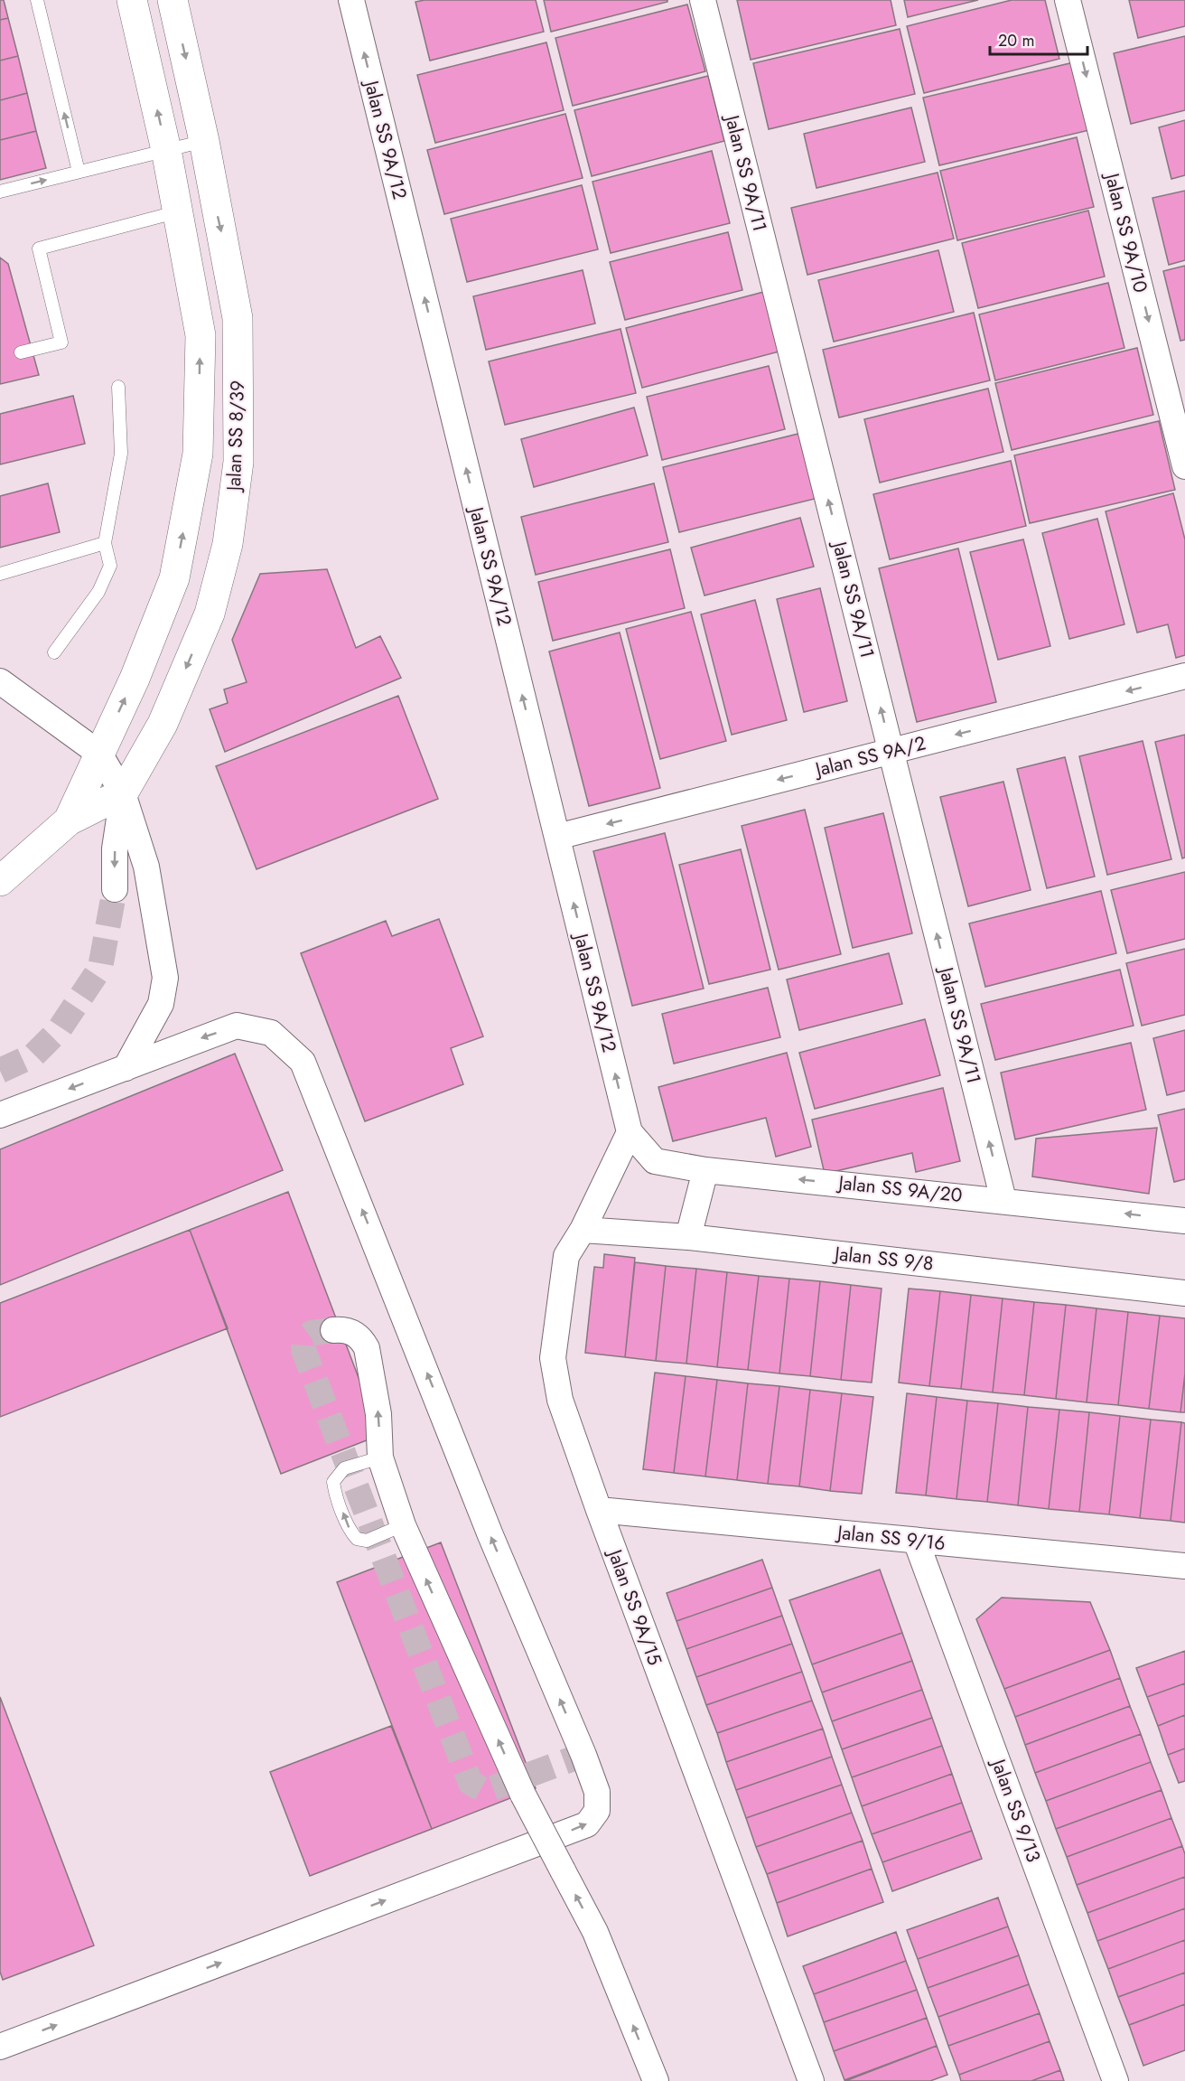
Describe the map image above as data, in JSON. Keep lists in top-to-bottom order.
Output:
{
  "streets": {
    "street": [
      "Jalan SS 9A/12",
      "Jalan SS 9A/11",
      "Jalan SS 9A/10",
      "Jalan SS 8/39",
      "Jalan SS 9A/2",
      "Jalan SS 9A/20",
      "Jalan SS 9/8",
      "Jalan SS 9/16",
      "Jalan SS 9A/15",
      "Jalan SS 9/13"
    ]
  },
  "crossings": [
    ["Jalan SS 9A/12", "Jalan SS 9A/2"],
    ["Jalan SS 9A/12", "Jalan SS 9A/20"],
    ["Jalan SS 9A/12", "Jalan SS 9A/15"],
    ["Jalan SS 9A/11", "Jalan SS 9A/2"],
    ["Jalan SS 9A/11", "Jalan SS 9A/20"],
    ["Jalan SS 9A/20", "Jalan SS 9A/15"],
    ["Jalan SS 9/8", "Jalan SS 9A/15"],
    ["Jalan SS 9/16", "Jalan SS 9A/15"],
    ["Jalan SS 9/16", "Jalan SS 9/13"]
  ],
  "one_way": [
    "Jalan SS 9A/12",
    "Jalan SS 9A/11",
    "Jalan SS 9A/10",
    "Jalan SS 9A/2",
    "Jalan SS 9A/20"
  ],
  "scale_bar": "20 m"
}
